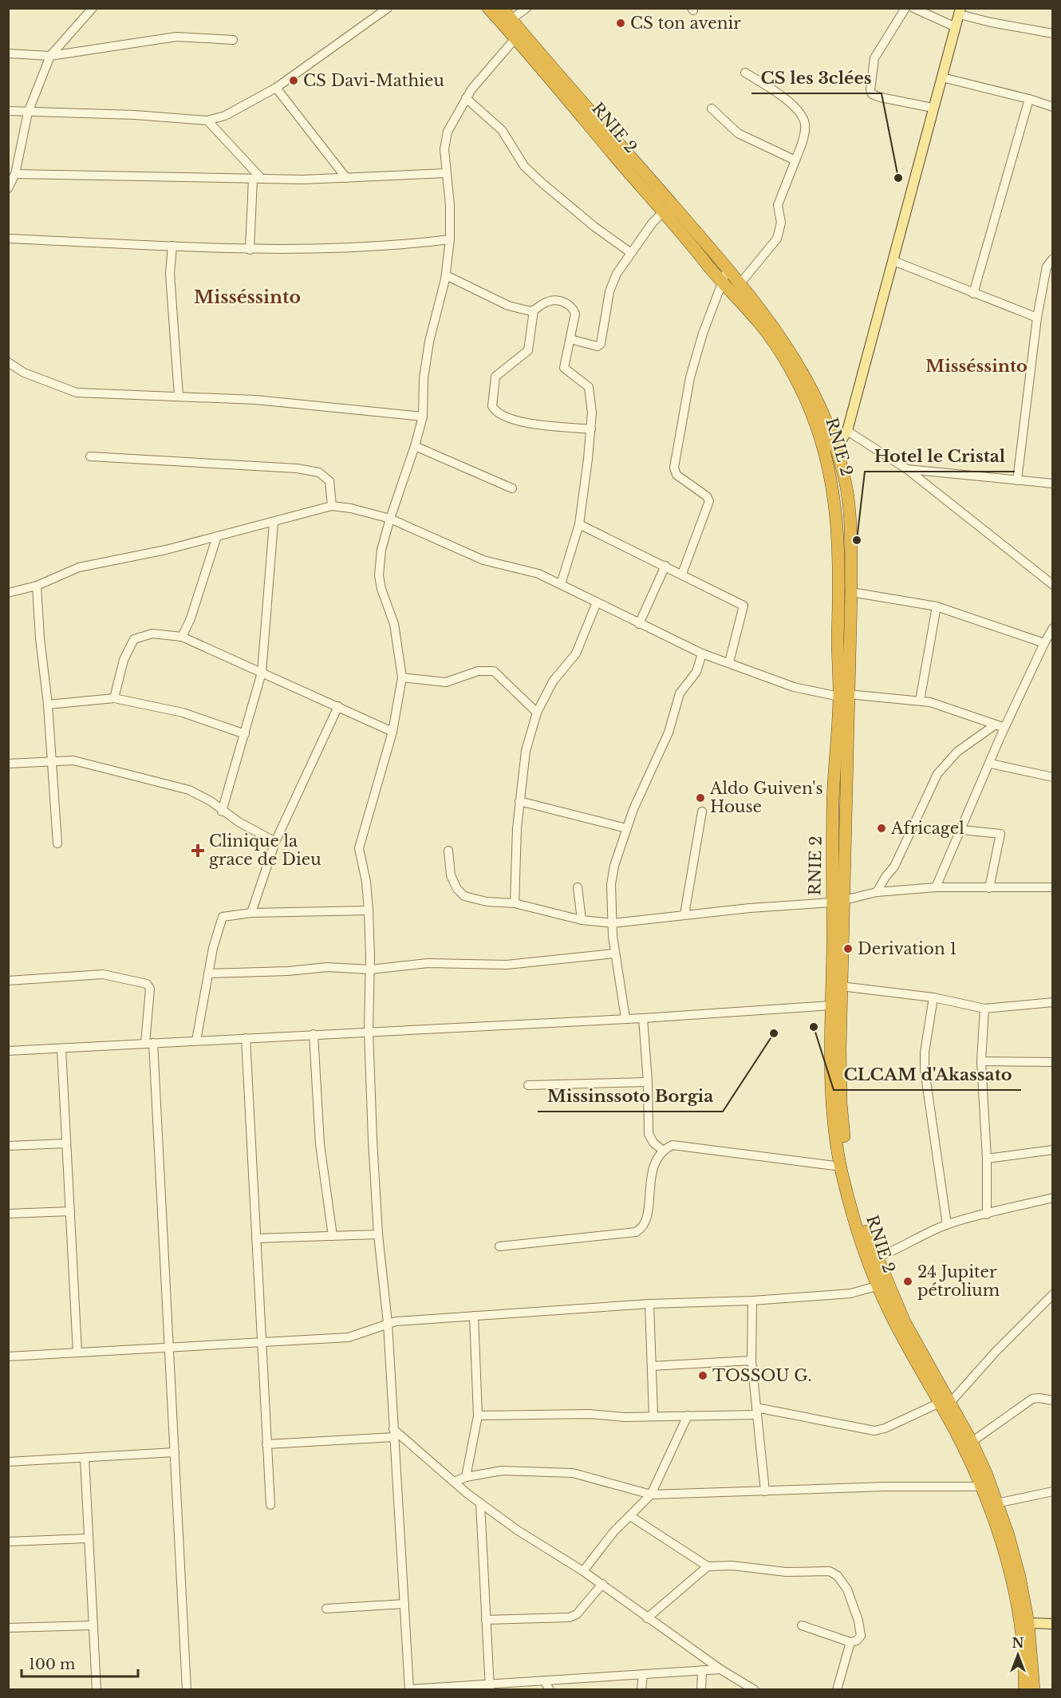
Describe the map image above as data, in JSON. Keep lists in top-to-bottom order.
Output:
{
  "streets": {
    "highway": ["RNIE 2"]
  },
  "districts": ["Misséssinto", "Misséssinto"],
  "places": {
    "other": [
      "CS ton avenir",
      "CS Davi-Mathieu",
      "CS les 3clées",
      "Hotel le Cristal",
      "Aldo Guiven's House",
      "Africagel",
      "Derivation 1",
      "CLCAM d'Akassato",
      "Missinssoto Borgia",
      "24 Jupiter pétrolium",
      "TOSSOU G."
    ],
    "health": ["Clinique la grace de Dieu"]
  },
  "scale_bar": "100 m",
  "north": "top"
}
